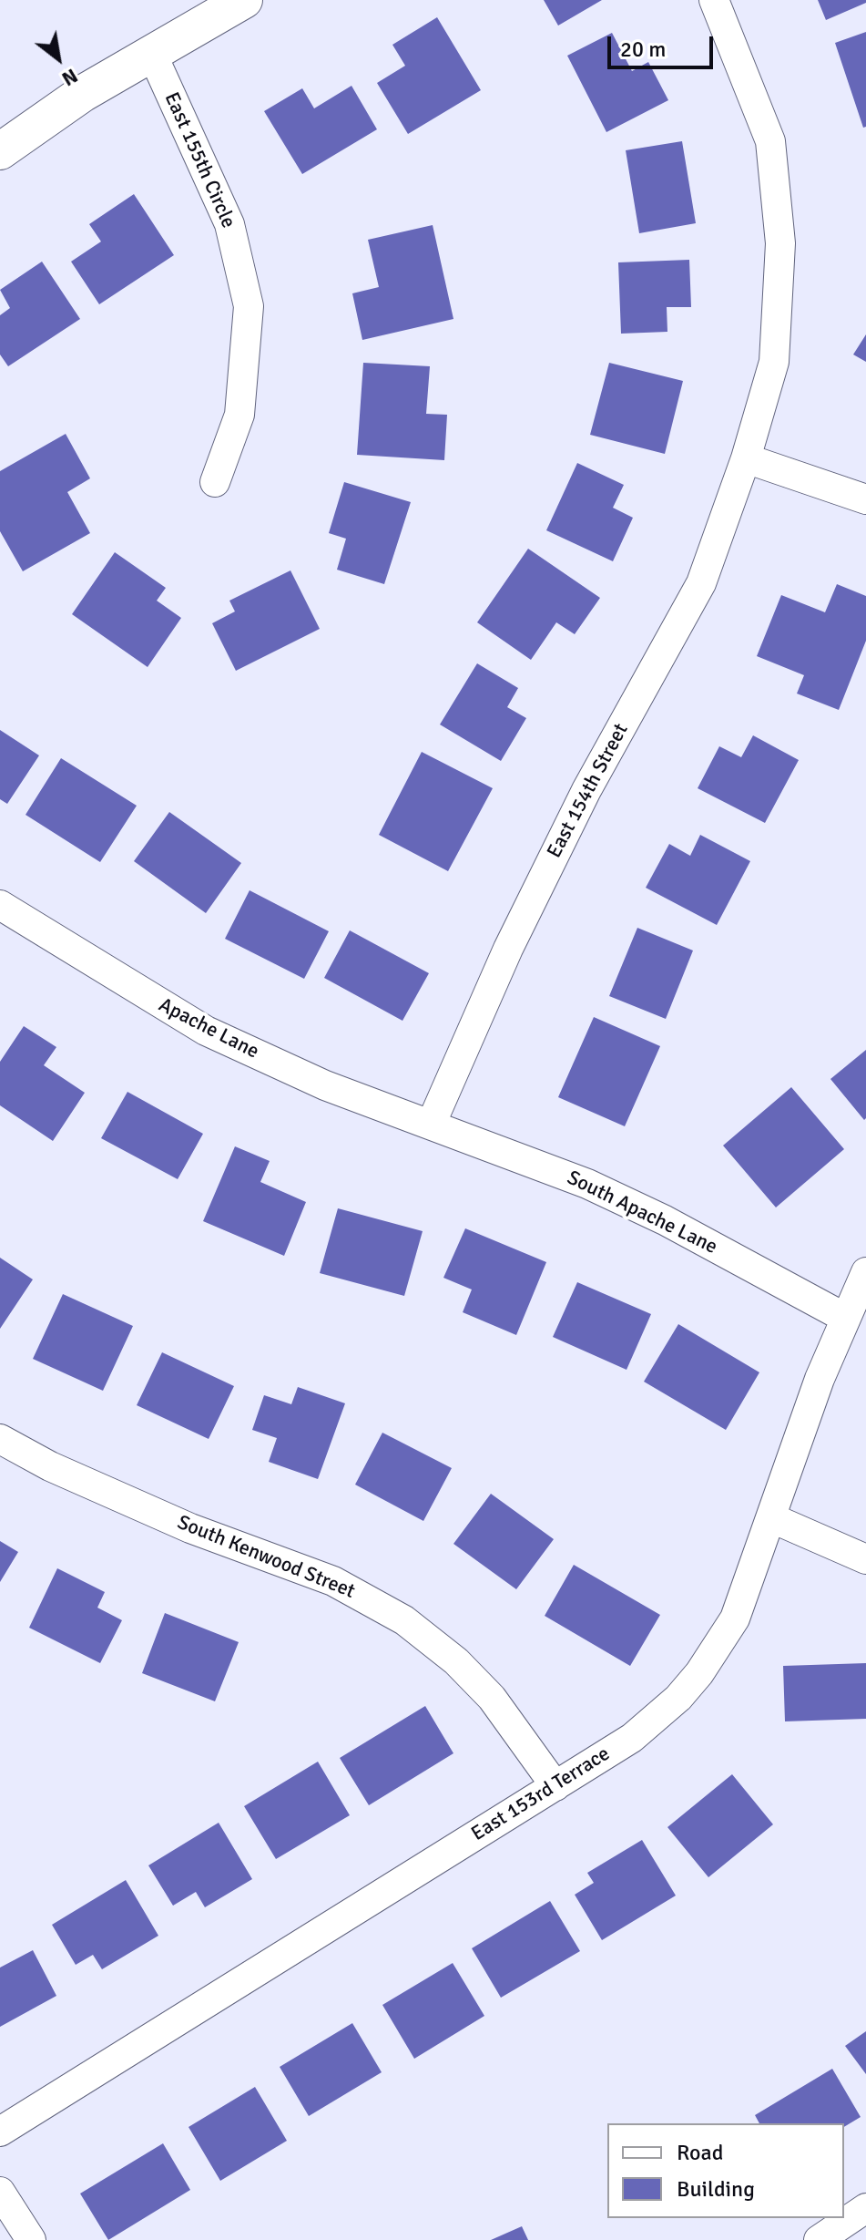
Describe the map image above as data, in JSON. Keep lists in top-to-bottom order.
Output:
{
  "streets": {
    "street": [
      "East 155th Circle",
      "East 154th Street",
      "Apache Lane",
      "South Apache Lane",
      "South Kenwood Street",
      "East 153rd Terrace"
    ]
  },
  "crossings": [
    ["East 154th Street", "Apache Lane"],
    ["East 154th Street", "South Apache Lane"],
    ["Apache Lane", "South Apache Lane"],
    ["South Apache Lane", "East 153rd Terrace"],
    ["South Kenwood Street", "East 153rd Terrace"]
  ],
  "legend": ["Road", "Building"],
  "scale_bar": "20 m",
  "north": "bottom right"
}
